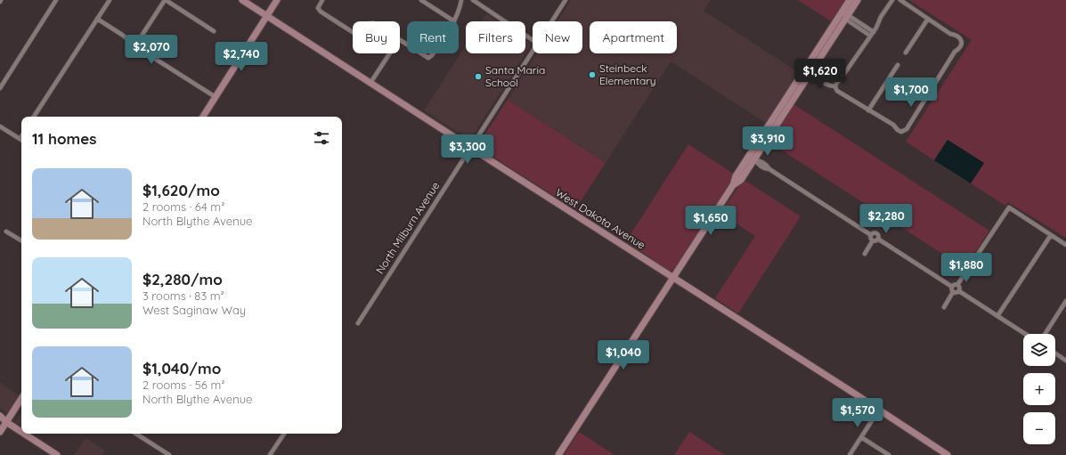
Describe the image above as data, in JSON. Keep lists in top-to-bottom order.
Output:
{
  "streets": {
    "street": ["West Dakota Avenue", "North Milburn Avenue"]
  },
  "crossings": [
    ["West Dakota Avenue", "North Milburn Avenue"]
  ],
  "places": ["Steinbeck Elementary", "Santa Maria School"],
  "page": {
    "chip": [
      "Buy",
      "Rent",
      "Filters",
      "New",
      "Apartment"
    ],
    "price": [
      "$2,070",
      "$2,740",
      "$1,620",
      "$1,700",
      "$3,910",
      "$3,300",
      "$2,280",
      "$1,650",
      "$1,880",
      "$1,040",
      "$1,570"
    ],
    "heading": "11 homes",
    "list": [
      {
        "name": "$1,620/mo",
        "note": "2 rooms · 64 m² · North Blythe Avenue"
      },
      {
        "name": "$2,280/mo",
        "note": "3 rooms · 83 m² · West Saginaw Way"
      },
      {
        "name": "$1,040/mo",
        "note": "2 rooms · 56 m² · North Blythe Avenue"
      }
    ],
    "map_buttons": ["+", "−"]
  }
}
